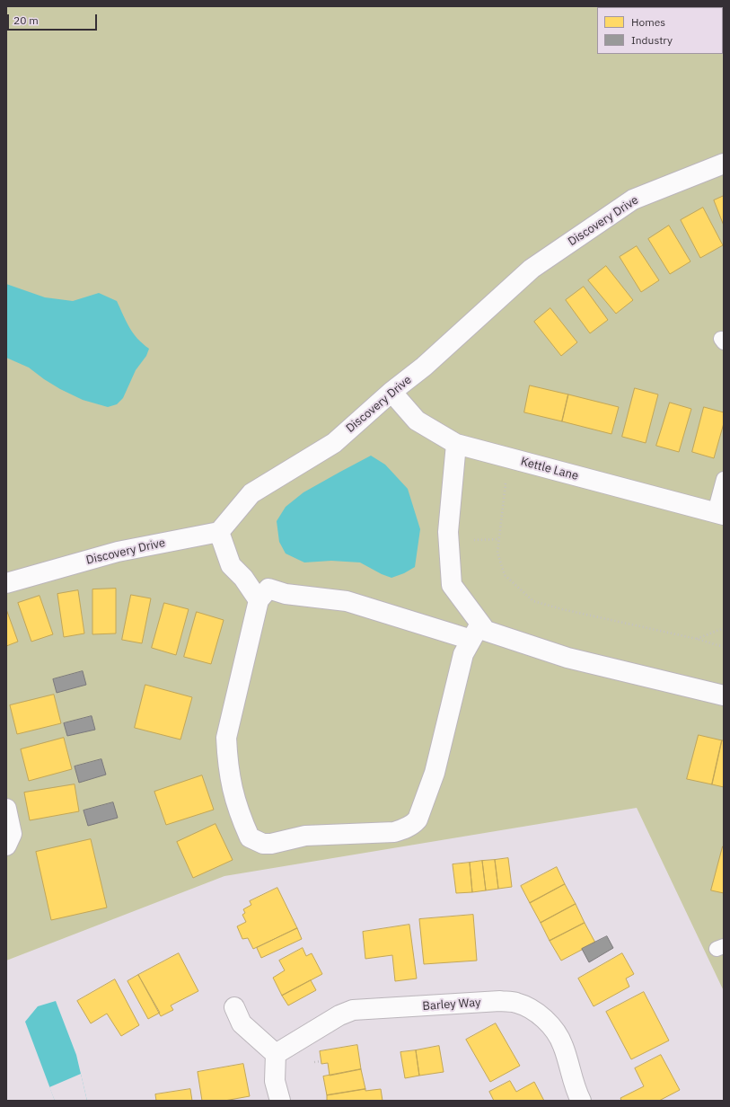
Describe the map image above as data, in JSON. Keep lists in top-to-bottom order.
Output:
{
  "streets": {
    "street": ["Discovery Drive", "Kettle Lane", "Barley Way"]
  },
  "crossings": [
    ["Discovery Drive", "Kettle Lane"]
  ],
  "legend": ["Homes", "Industry"],
  "scale_bar": "20 m"
}
